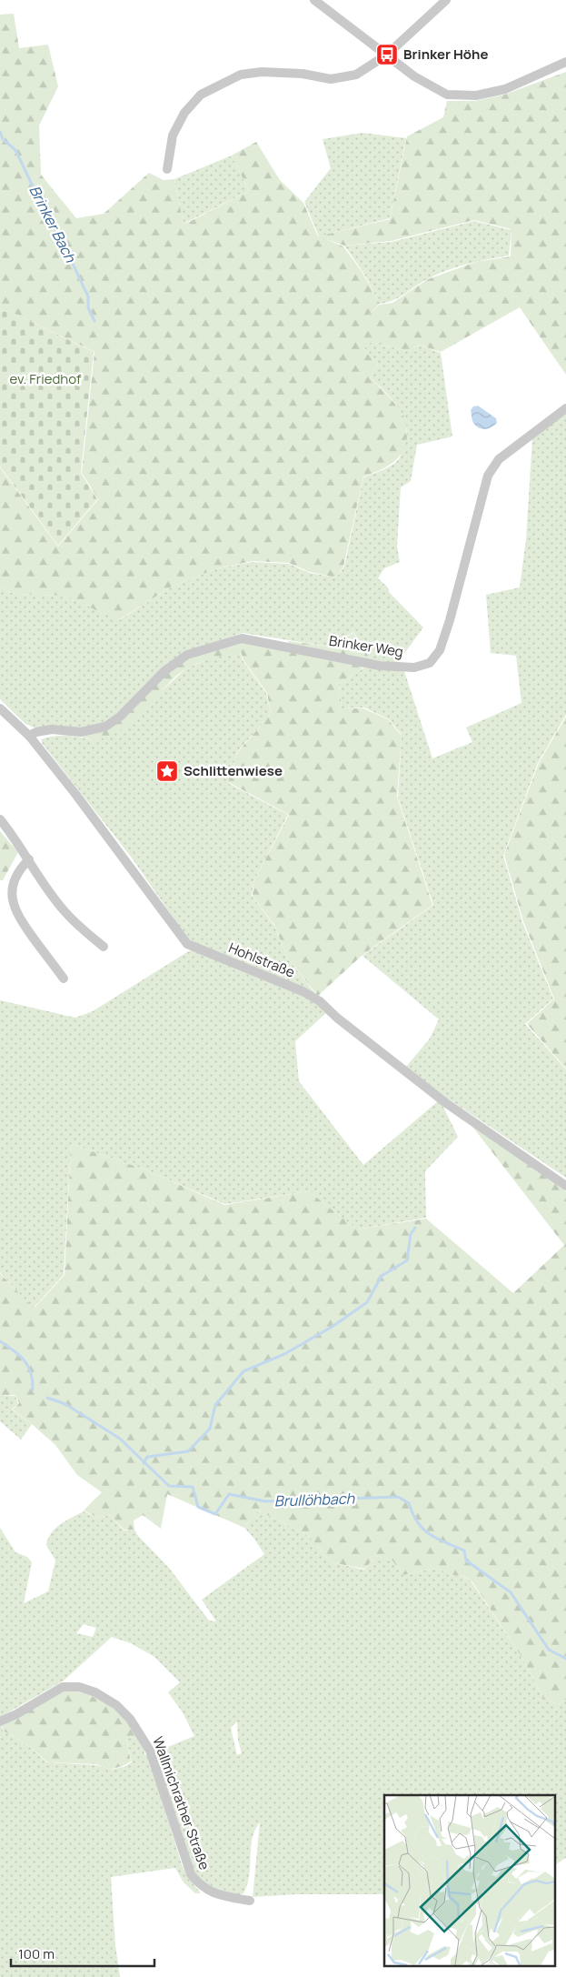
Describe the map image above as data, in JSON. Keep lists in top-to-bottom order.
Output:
{
  "streets": {
    "street": ["Brinker Weg", "Hohlstraße", "Wallmichrather Straße"]
  },
  "crossings": [
    ["Brinker Weg", "Hohlstraße"]
  ],
  "water": ["Brinker Bach", "Brullöhbach"],
  "parks": ["ev. Friedhof"],
  "places": {
    "bus stop": ["Brinker Höhe"],
    "place": ["Schlittenwiese"]
  },
  "scale_bar": "100 m"
}
